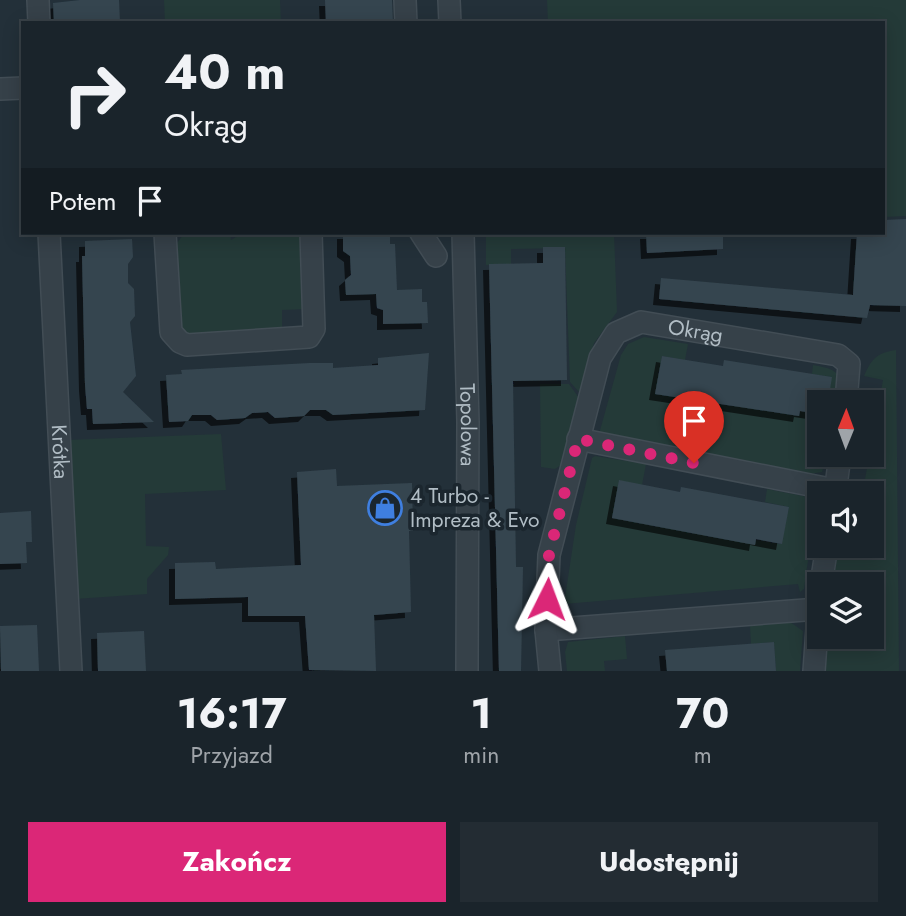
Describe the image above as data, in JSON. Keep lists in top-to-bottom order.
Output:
{
  "streets": {
    "street": ["Okrąg", "Topolowa", "Krótka"]
  },
  "places": {
    "shop": ["4 Turbo - Impreza & Evo"]
  },
  "north": "top",
  "page": {
    "turn": ["40 m", "Okrąg"],
    "then": "Potem",
    "eta": [
      "16:17",
      "Przyjazd",
      "1",
      "min",
      "70",
      "m"
    ],
    "buttons": ["Zakończ", "Udostępnij"]
  }
}
